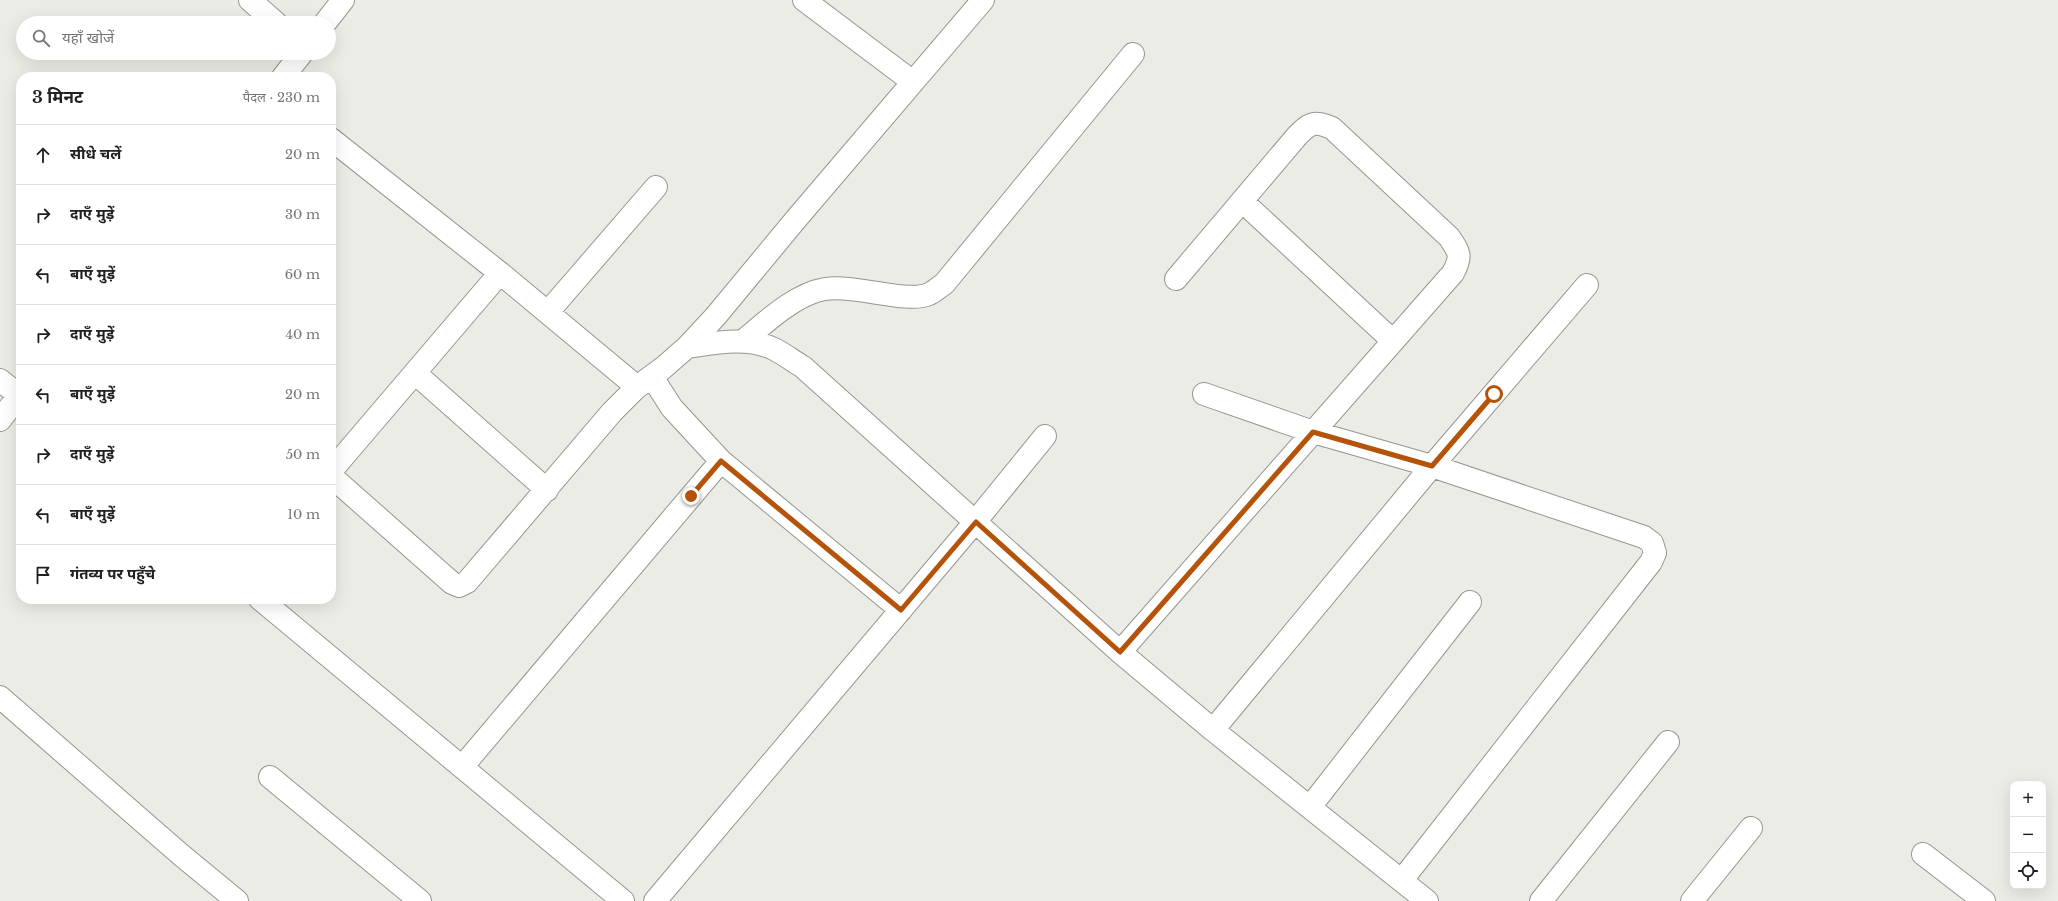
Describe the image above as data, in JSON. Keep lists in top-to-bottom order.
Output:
{
  "page": {
    "search": "यहाँ खोजें",
    "heading": ["3 मिनट", "पैदल · 230 m"],
    "list": [
      ["सीधे चलें", "20 m"],
      ["दाएँ मुड़ें", "30 m"],
      ["बाएँ मुड़ें", "60 m"],
      ["दाएँ मुड़ें", "40 m"],
      ["बाएँ मुड़ें", "20 m"],
      ["दाएँ मुड़ें", "50 m"],
      ["बाएँ मुड़ें", "10 m"],
      "गंतव्य पर पहुँचे"
    ],
    "map_buttons": ["+", "−"]
  }
}
